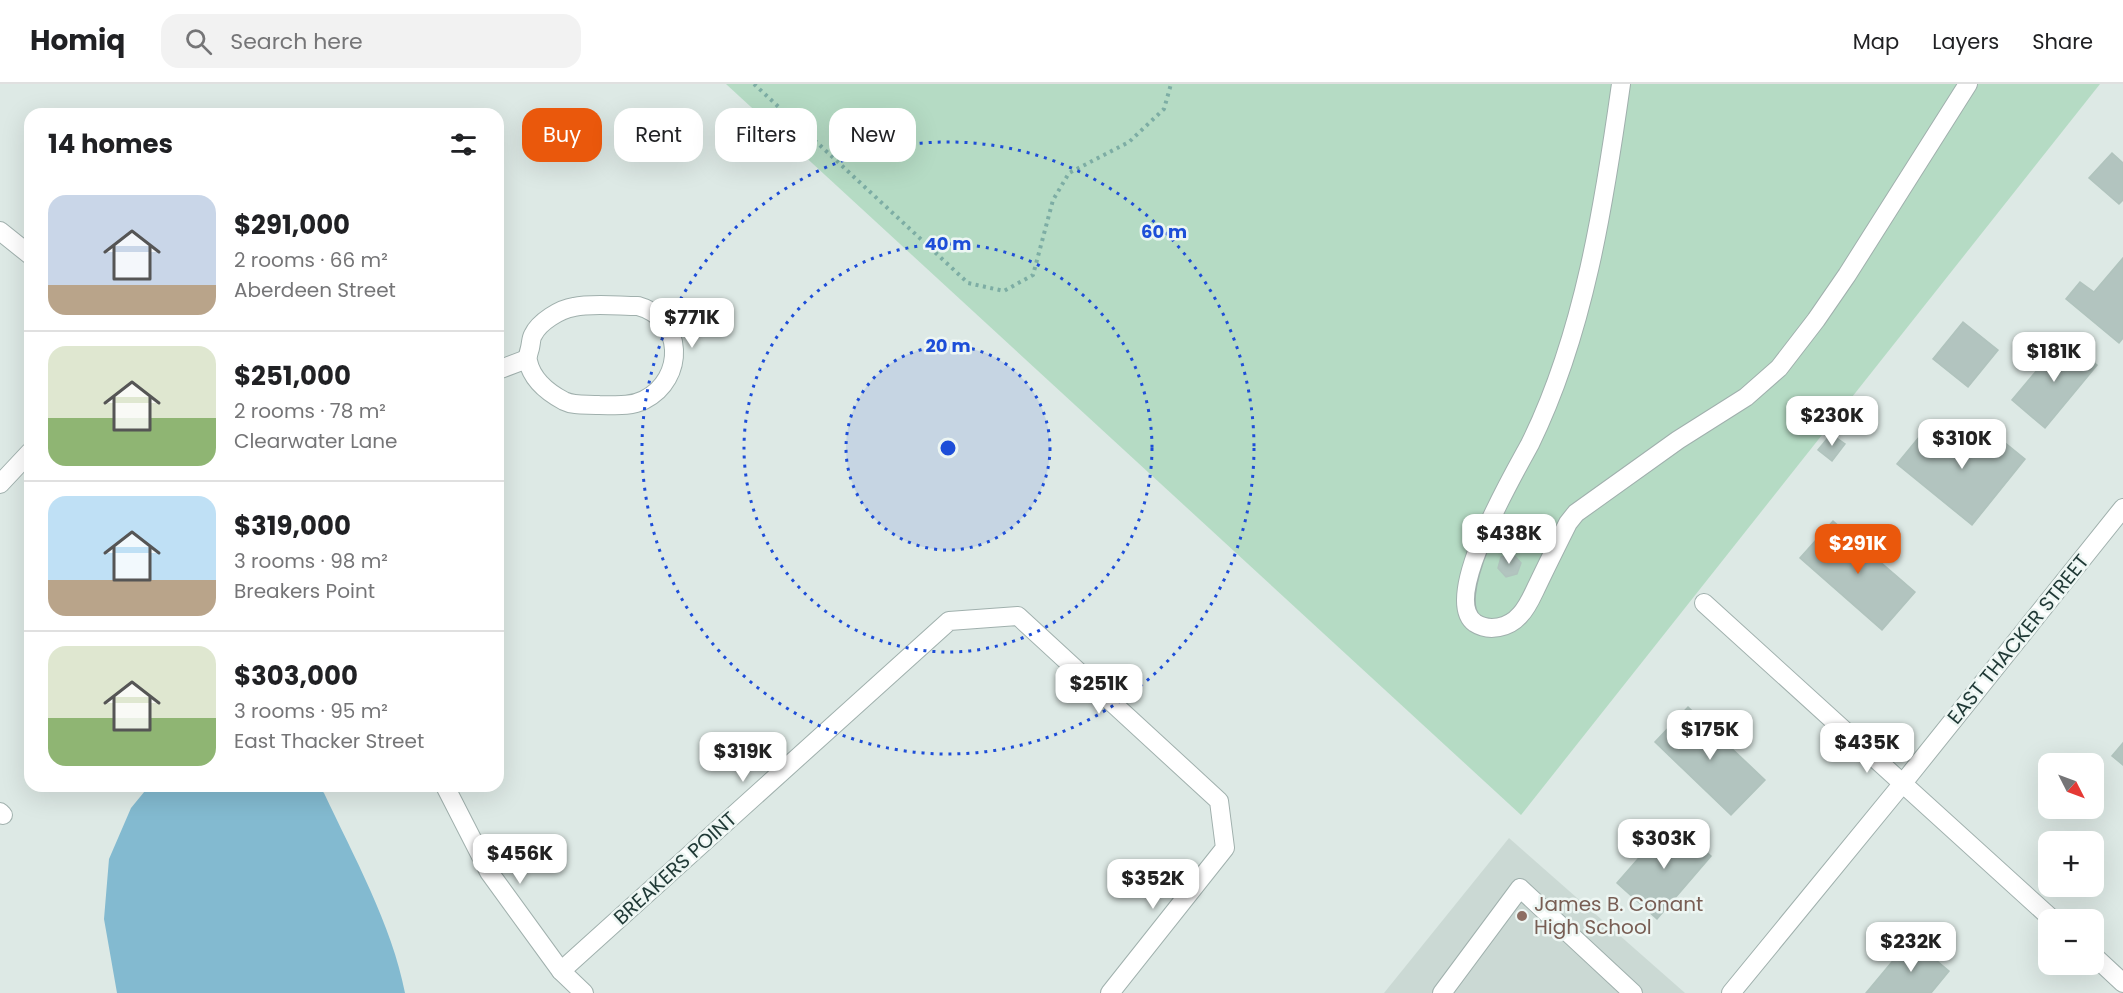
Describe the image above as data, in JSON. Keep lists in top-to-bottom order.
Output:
{
  "streets": {
    "street": ["EAST THACKER STREET", "BREAKERS POINT"]
  },
  "places": ["James B. Conant High School"],
  "north": "bottom right",
  "page": {
    "header": "Homiq",
    "search": "Search here",
    "nav": ["Map", "Layers", "Share"],
    "chip": [
      "Buy",
      "Rent",
      "Filters",
      "New"
    ],
    "heading": "14 homes",
    "list": [
      {
        "name": "$291,000",
        "note": "2 rooms · 66 m² · Aberdeen Street"
      },
      {
        "name": "$251,000",
        "note": "2 rooms · 78 m² · Clearwater Lane"
      },
      {
        "name": "$319,000",
        "note": "3 rooms · 98 m² · Breakers Point"
      },
      {
        "name": "$303,000",
        "note": "3 rooms · 95 m² · East Thacker Street"
      }
    ],
    "price": [
      "$771K",
      "$181K",
      "$230K",
      "$310K",
      "$438K",
      "$291K",
      "$251K",
      "$175K",
      "$435K",
      "$319K",
      "$303K",
      "$456K",
      "$352K",
      "$232K"
    ],
    "map_buttons": ["+", "−"]
  },
  "rings": ["60 m", "40 m", "20 m"]
}
